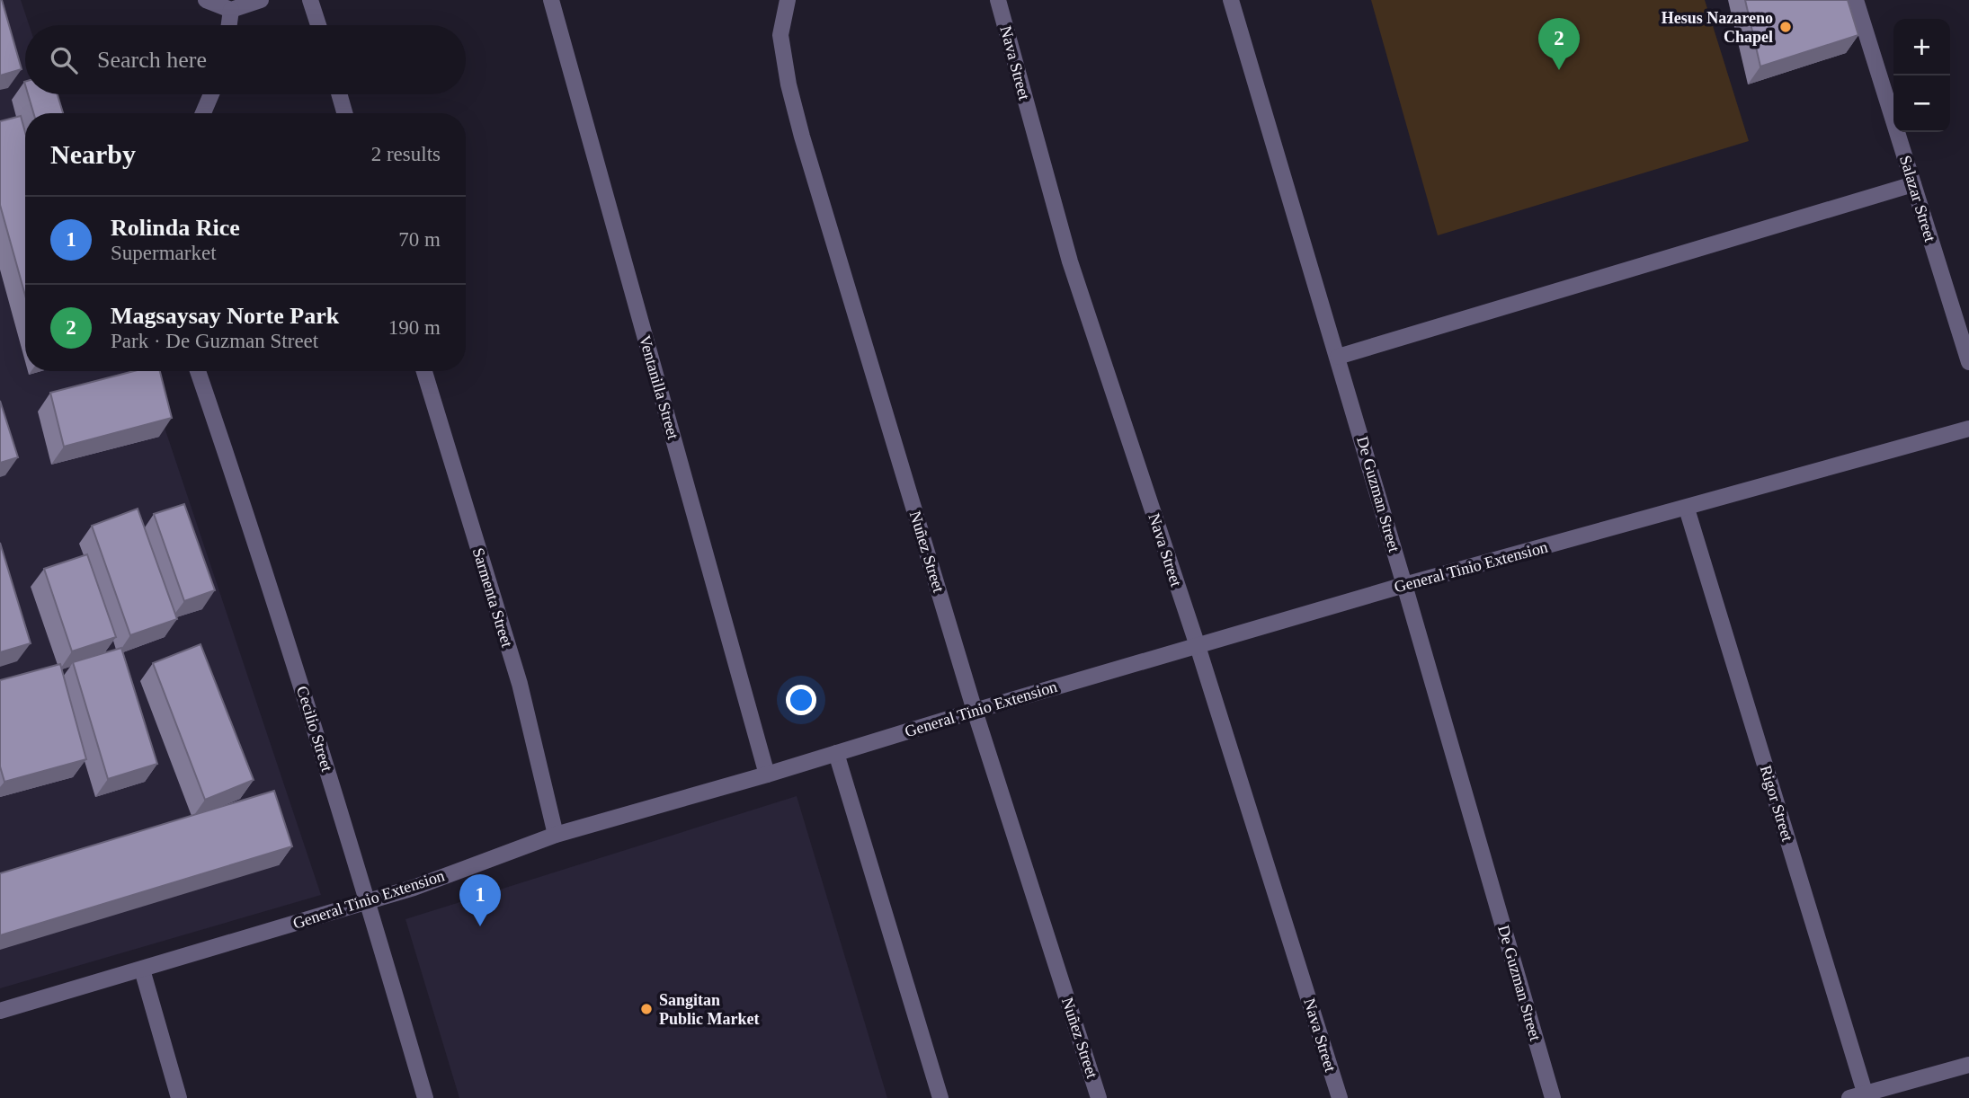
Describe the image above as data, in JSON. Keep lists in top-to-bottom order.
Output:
{
  "streets": {
    "street": [
      "Nava Street",
      "Salazar Street",
      "Ventanilla Street",
      "De Guzman Street",
      "Nuñez Street",
      "General Tinio Extension",
      "Sarmenta Street",
      "Cecilio Street",
      "Rigor Street"
    ]
  },
  "crossings": [
    ["Nava Street", "General Tinio Extension"],
    ["Ventanilla Street", "General Tinio Extension"],
    ["De Guzman Street", "General Tinio Extension"],
    ["Nuñez Street", "General Tinio Extension"],
    ["General Tinio Extension", "Sarmenta Street"],
    ["General Tinio Extension", "Cecilio Street"],
    ["General Tinio Extension", "Rigor Street"]
  ],
  "places": ["Hesus Nazareno Chapel", "Sangitan Public Market"],
  "page": {
    "pins": ["2", "1"],
    "map_buttons": ["+", "−"],
    "search": "Search here",
    "heading": ["Nearby", "2 results"],
    "list": [
      {
        "mark": "1",
        "name": "Rolinda Rice",
        "note": "Supermarket",
        "value": "70 m"
      },
      {
        "mark": "2",
        "name": "Magsaysay Norte Park",
        "note": "Park · De Guzman Street",
        "value": "190 m"
      }
    ]
  }
}
